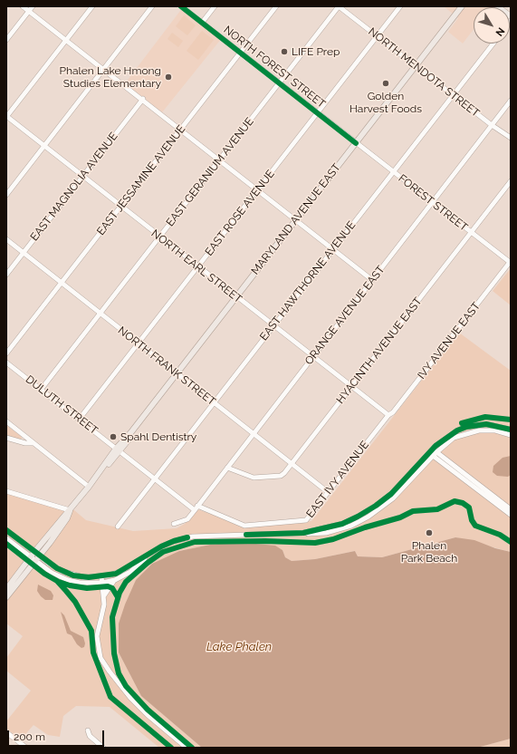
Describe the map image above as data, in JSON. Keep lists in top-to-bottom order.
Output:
{
  "streets": {
    "main road": ["MARYLAND AVENUE EAST"],
    "street": [
      "NORTH FOREST STREET",
      "NORTH MENDOTA STREET",
      "EAST GERANIUM AVENUE",
      "EAST JESSAMINE AVENUE",
      "EAST MAGNOLIA AVENUE",
      "FOREST STREET",
      "EAST ROSE AVENUE",
      "NORTH EARL STREET",
      "EAST HAWTHORNE AVENUE",
      "ORANGE AVENUE EAST",
      "IVY AVENUE EAST",
      "HYACINTH AVENUE EAST",
      "NORTH FRANK STREET",
      "DULUTH STREET",
      "EAST IVY AVENUE"
    ]
  },
  "crossings": [
    ["NORTH FOREST STREET", "EAST GERANIUM AVENUE"],
    ["NORTH FOREST STREET", "EAST JESSAMINE AVENUE"],
    ["NORTH FOREST STREET", "FOREST STREET"],
    ["NORTH FOREST STREET", "EAST ROSE AVENUE"],
    ["NORTH FOREST STREET", "MARYLAND AVENUE EAST"],
    ["NORTH MENDOTA STREET", "EAST GERANIUM AVENUE"],
    ["NORTH MENDOTA STREET", "EAST ROSE AVENUE"],
    ["NORTH MENDOTA STREET", "MARYLAND AVENUE EAST"],
    ["NORTH MENDOTA STREET", "EAST HAWTHORNE AVENUE"],
    ["NORTH MENDOTA STREET", "ORANGE AVENUE EAST"],
    ["EAST GERANIUM AVENUE", "NORTH EARL STREET"],
    ["EAST GERANIUM AVENUE", "NORTH FRANK STREET"],
    ["EAST GERANIUM AVENUE", "DULUTH STREET"],
    ["EAST JESSAMINE AVENUE", "NORTH EARL STREET"],
    ["EAST JESSAMINE AVENUE", "NORTH FRANK STREET"],
    ["EAST MAGNOLIA AVENUE", "NORTH EARL STREET"],
    ["EAST MAGNOLIA AVENUE", "NORTH FRANK STREET"],
    ["FOREST STREET", "MARYLAND AVENUE EAST"],
    ["FOREST STREET", "EAST HAWTHORNE AVENUE"],
    ["FOREST STREET", "ORANGE AVENUE EAST"],
    ["FOREST STREET", "IVY AVENUE EAST"],
    ["FOREST STREET", "HYACINTH AVENUE EAST"],
    ["EAST ROSE AVENUE", "NORTH EARL STREET"],
    ["EAST ROSE AVENUE", "NORTH FRANK STREET"],
    ["EAST ROSE AVENUE", "DULUTH STREET"],
    ["MARYLAND AVENUE EAST", "NORTH EARL STREET"],
    ["MARYLAND AVENUE EAST", "NORTH FRANK STREET"],
    ["MARYLAND AVENUE EAST", "DULUTH STREET"],
    ["NORTH EARL STREET", "EAST HAWTHORNE AVENUE"],
    ["NORTH EARL STREET", "ORANGE AVENUE EAST"],
    ["NORTH EARL STREET", "IVY AVENUE EAST"],
    ["NORTH EARL STREET", "HYACINTH AVENUE EAST"],
    ["NORTH EARL STREET", "EAST IVY AVENUE"],
    ["EAST HAWTHORNE AVENUE", "NORTH FRANK STREET"],
    ["EAST HAWTHORNE AVENUE", "DULUTH STREET"],
    ["ORANGE AVENUE EAST", "HYACINTH AVENUE EAST"],
    ["ORANGE AVENUE EAST", "NORTH FRANK STREET"],
    ["ORANGE AVENUE EAST", "DULUTH STREET"],
    ["ORANGE AVENUE EAST", "EAST IVY AVENUE"],
    ["IVY AVENUE EAST", "EAST IVY AVENUE"],
    ["HYACINTH AVENUE EAST", "NORTH FRANK STREET"],
    ["NORTH FRANK STREET", "EAST IVY AVENUE"],
    ["DULUTH STREET", "EAST IVY AVENUE"]
  ],
  "water": ["Lake Phalen"],
  "places": [
    "LIFE Prep",
    "Phalen Lake Hmong Studies Elementary",
    "Golden Harvest Foods",
    "Spahl Dentistry",
    "Phalen Park Beach"
  ],
  "scale_bar": "200 m",
  "north": "bottom right"
}
